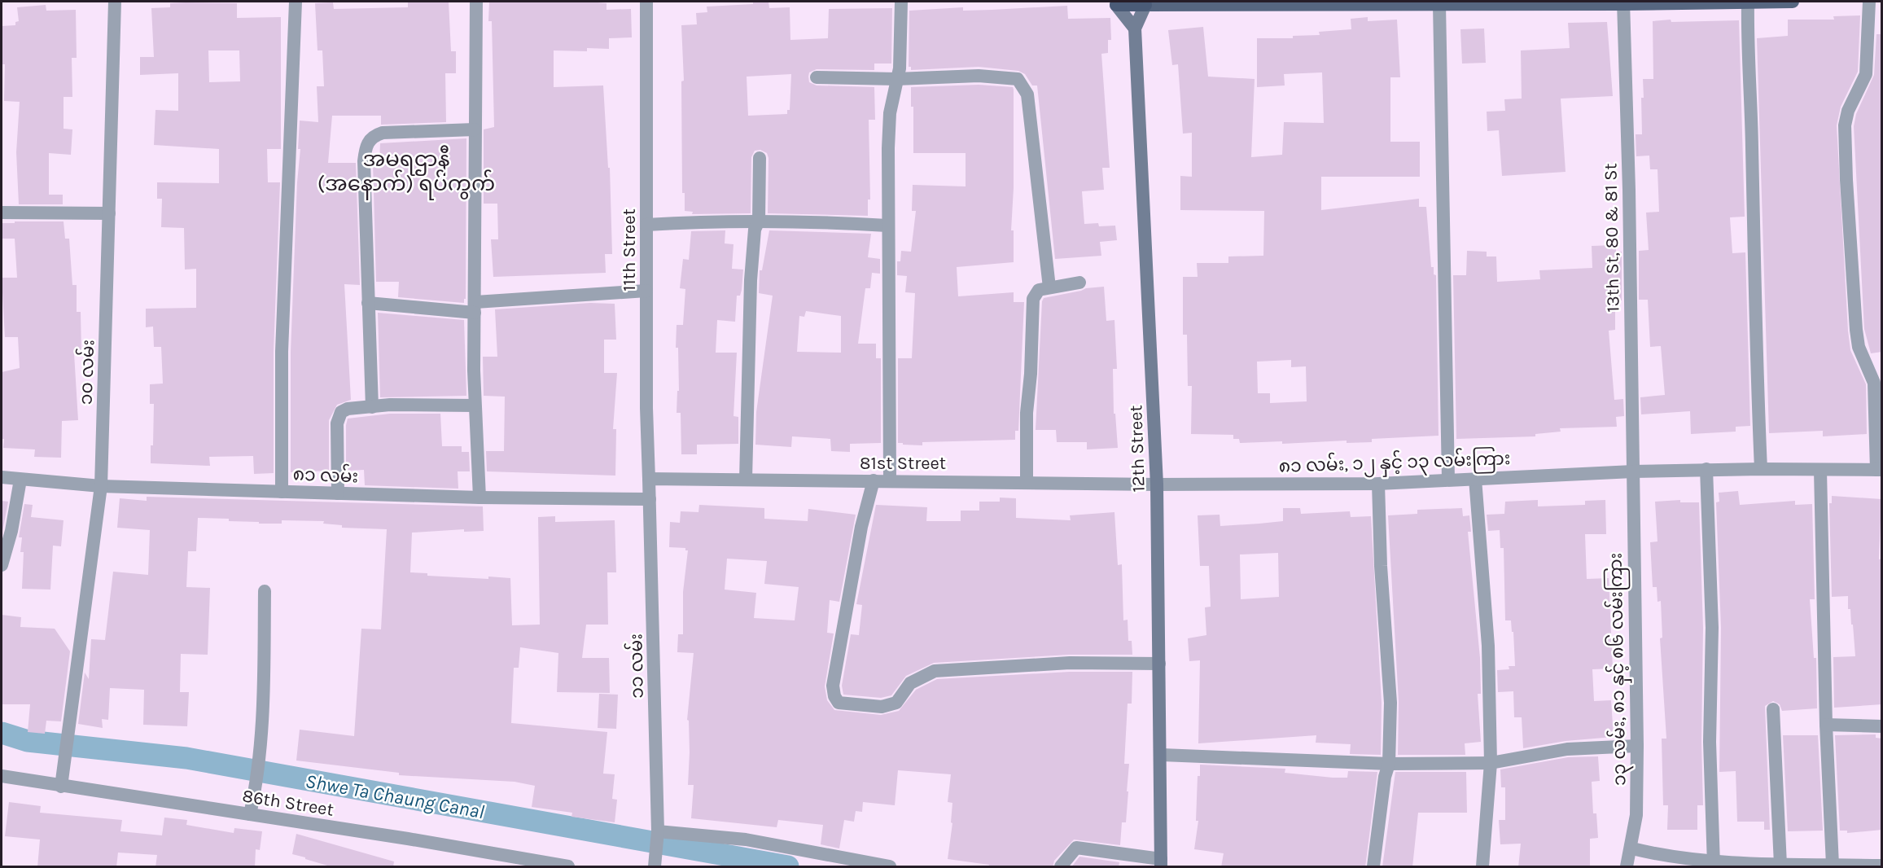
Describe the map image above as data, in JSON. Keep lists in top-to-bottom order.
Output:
{
  "streets": {
    "main road": ["12th Street"],
    "street": [
      "13th St, 80 & 81 St",
      "11th Street",
      "၁၀ လမ်း",
      "၈၁ လမ်း, ၁၂ နှင့် ၁၃ လမ်းကြား",
      "81st Street",
      "၈၁ လမ်း",
      "၁၁ လမ်း",
      "၁၃ လမ်း, ၈၁ နှင့် ၈၆ လမ်းကြား",
      "86th Street"
    ]
  },
  "crossings": [
    ["13th St, 80 & 81 St", "၈၁ လမ်း, ၁၂ နှင့် ၁၃ လမ်းကြား"],
    ["13th St, 80 & 81 St", "၁၃ လမ်း, ၈၁ နှင့် ၈၆ လမ်းကြား"],
    ["11th Street", "81st Street"],
    ["11th Street", "၈၁ လမ်း"],
    ["11th Street", "၁၁ လမ်း"],
    ["၁၀ လမ်း", "၈၁ လမ်း"],
    ["၁၀ လမ်း", "86th Street"],
    ["12th Street", "၈၁ လမ်း, ၁၂ နှင့် ၁၃ လမ်းကြား"],
    ["12th Street", "81st Street"],
    ["၈၁ လမ်း, ၁၂ နှင့် ၁၃ လမ်းကြား", "81st Street"],
    ["၈၁ လမ်း, ၁၂ နှင့် ၁၃ လမ်းကြား", "၁၃ လမ်း, ၈၁ နှင့် ၈၆ လမ်းကြား"],
    ["၈၁ လမ်း", "၁၁ လမ်း"]
  ],
  "districts": ["အမရဌာနီ (အနောက်) ရပ်ကွက်"],
  "water": ["Shwe Ta Chaung Canal"]
}
